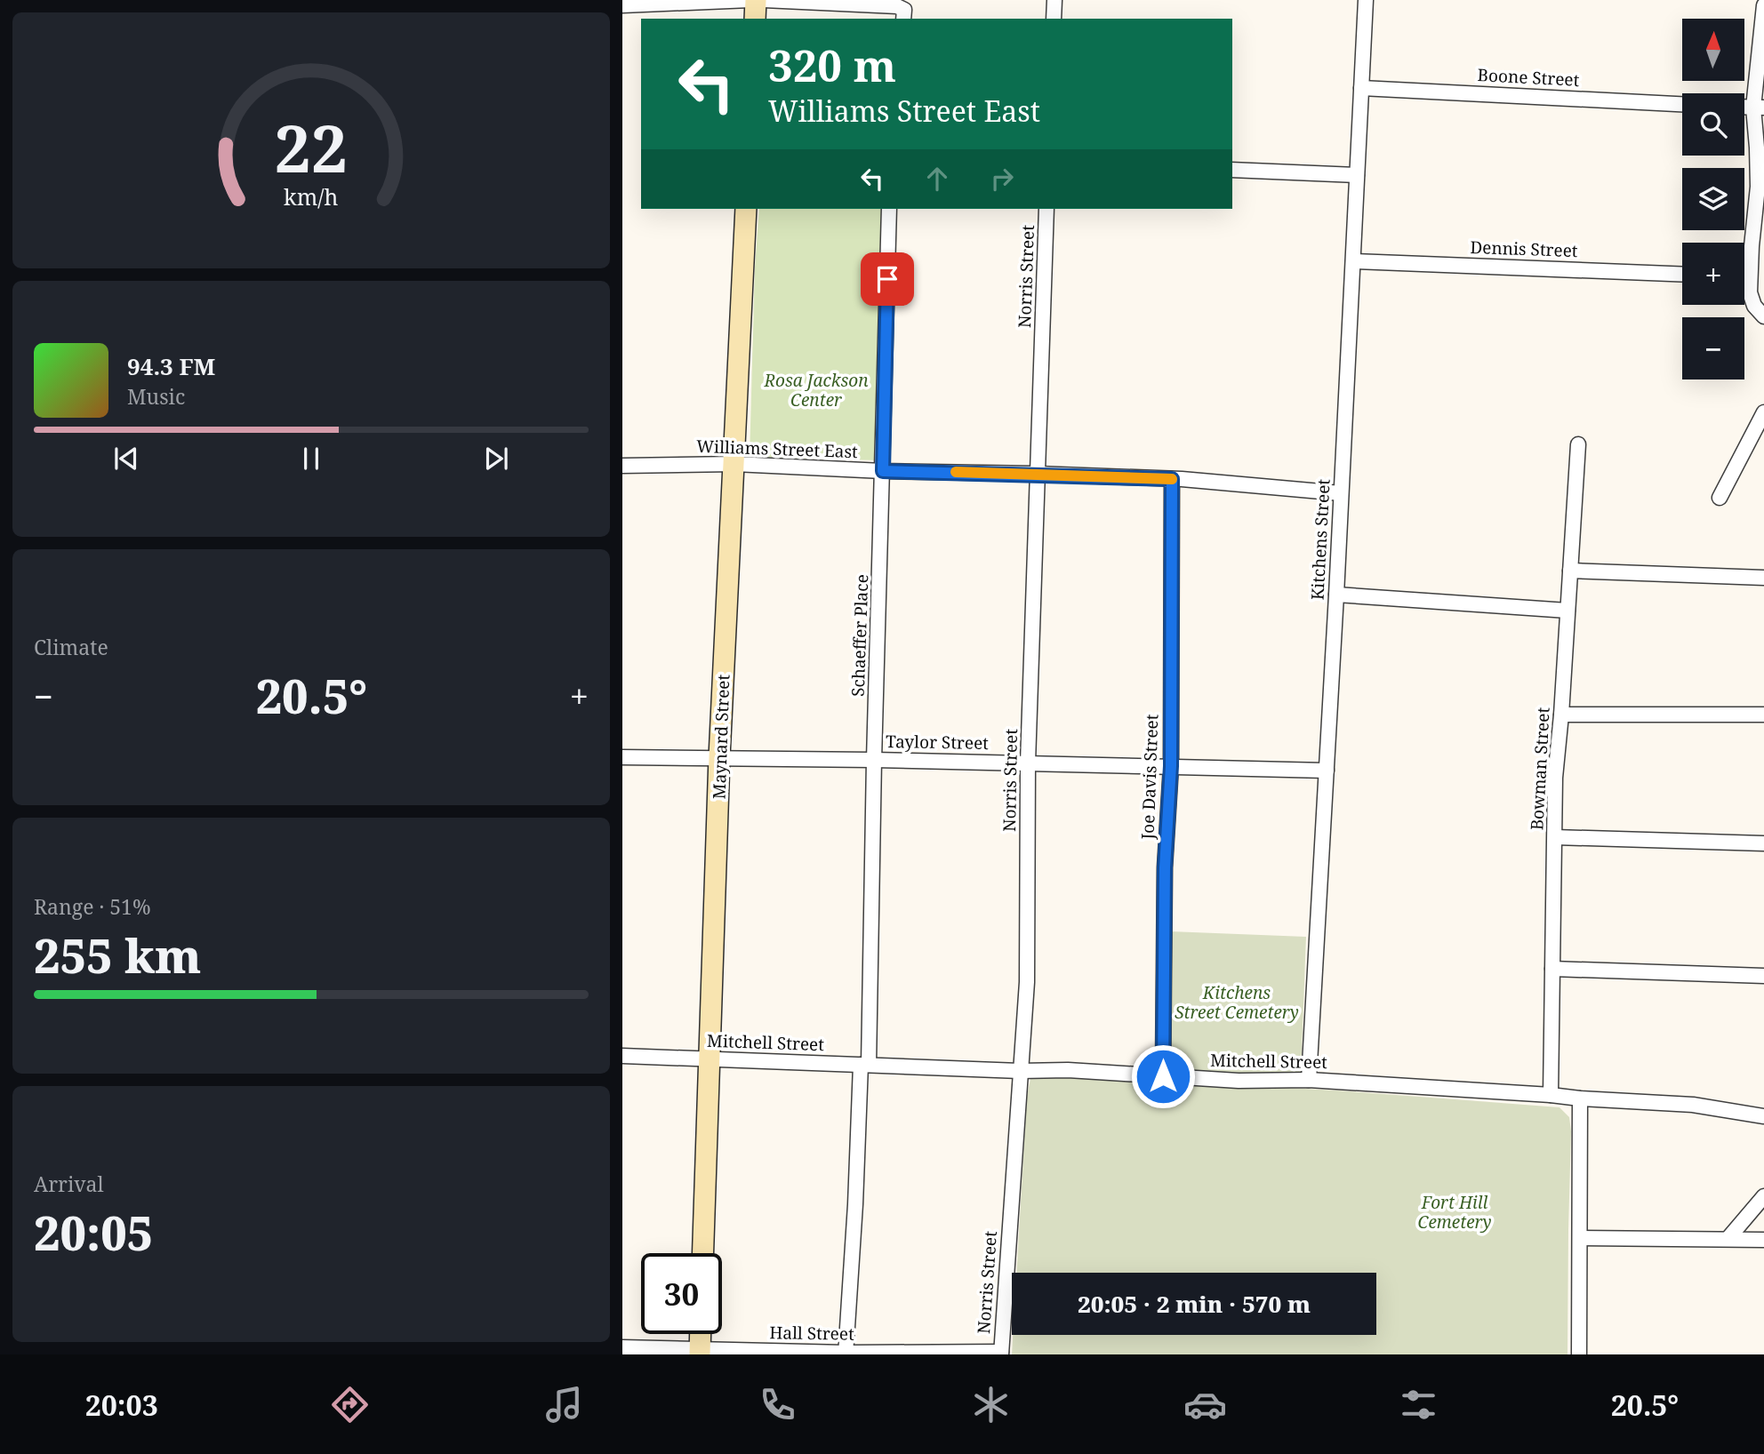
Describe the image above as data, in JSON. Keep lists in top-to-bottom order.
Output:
{
  "streets": {
    "street": [
      "Boone Street",
      "Dennis Street",
      "Norris Street",
      "Williams Street East",
      "Kitchens Street",
      "Schaeffer Place",
      "Maynard Street",
      "Taylor Street",
      "Bowman Street",
      "Joe Davis Street",
      "Mitchell Street",
      "Hall Street"
    ]
  },
  "crossings": [
    ["Boone Street", "Kitchens Street"],
    ["Dennis Street", "Kitchens Street"],
    ["Norris Street", "Williams Street East"],
    ["Norris Street", "Taylor Street"],
    ["Norris Street", "Mitchell Street"],
    ["Norris Street", "Hall Street"],
    ["Williams Street East", "Kitchens Street"],
    ["Williams Street East", "Schaeffer Place"],
    ["Williams Street East", "Maynard Street"],
    ["Williams Street East", "Joe Davis Street"],
    ["Kitchens Street", "Taylor Street"],
    ["Kitchens Street", "Mitchell Street"],
    ["Schaeffer Place", "Taylor Street"],
    ["Schaeffer Place", "Mitchell Street"],
    ["Schaeffer Place", "Hall Street"],
    ["Maynard Street", "Taylor Street"],
    ["Maynard Street", "Mitchell Street"],
    ["Taylor Street", "Joe Davis Street"],
    ["Bowman Street", "Mitchell Street"],
    ["Joe Davis Street", "Mitchell Street"]
  ],
  "parks": ["Rosa Jackson Center", "Kitchens Street Cemetery", "Fort Hill Cemetery"],
  "north": "top",
  "page": {
    "map_buttons": ["+", "−"],
    "turn": ["320 m", "Williams Street East"],
    "song": ["94.3 FM", "Music"],
    "tile": [
      "Climate",
      ["Range · 51%", "255 km"],
      ["Arrival", "20:05"]
    ],
    "heat": ["−", "20.5°", "+"],
    "limit": "30",
    "trip": "20:05 · 2 min · 570 m",
    "tabs": ["20:03", "20.5°"],
    "gauge": ["22", "km/h"]
  }
}
